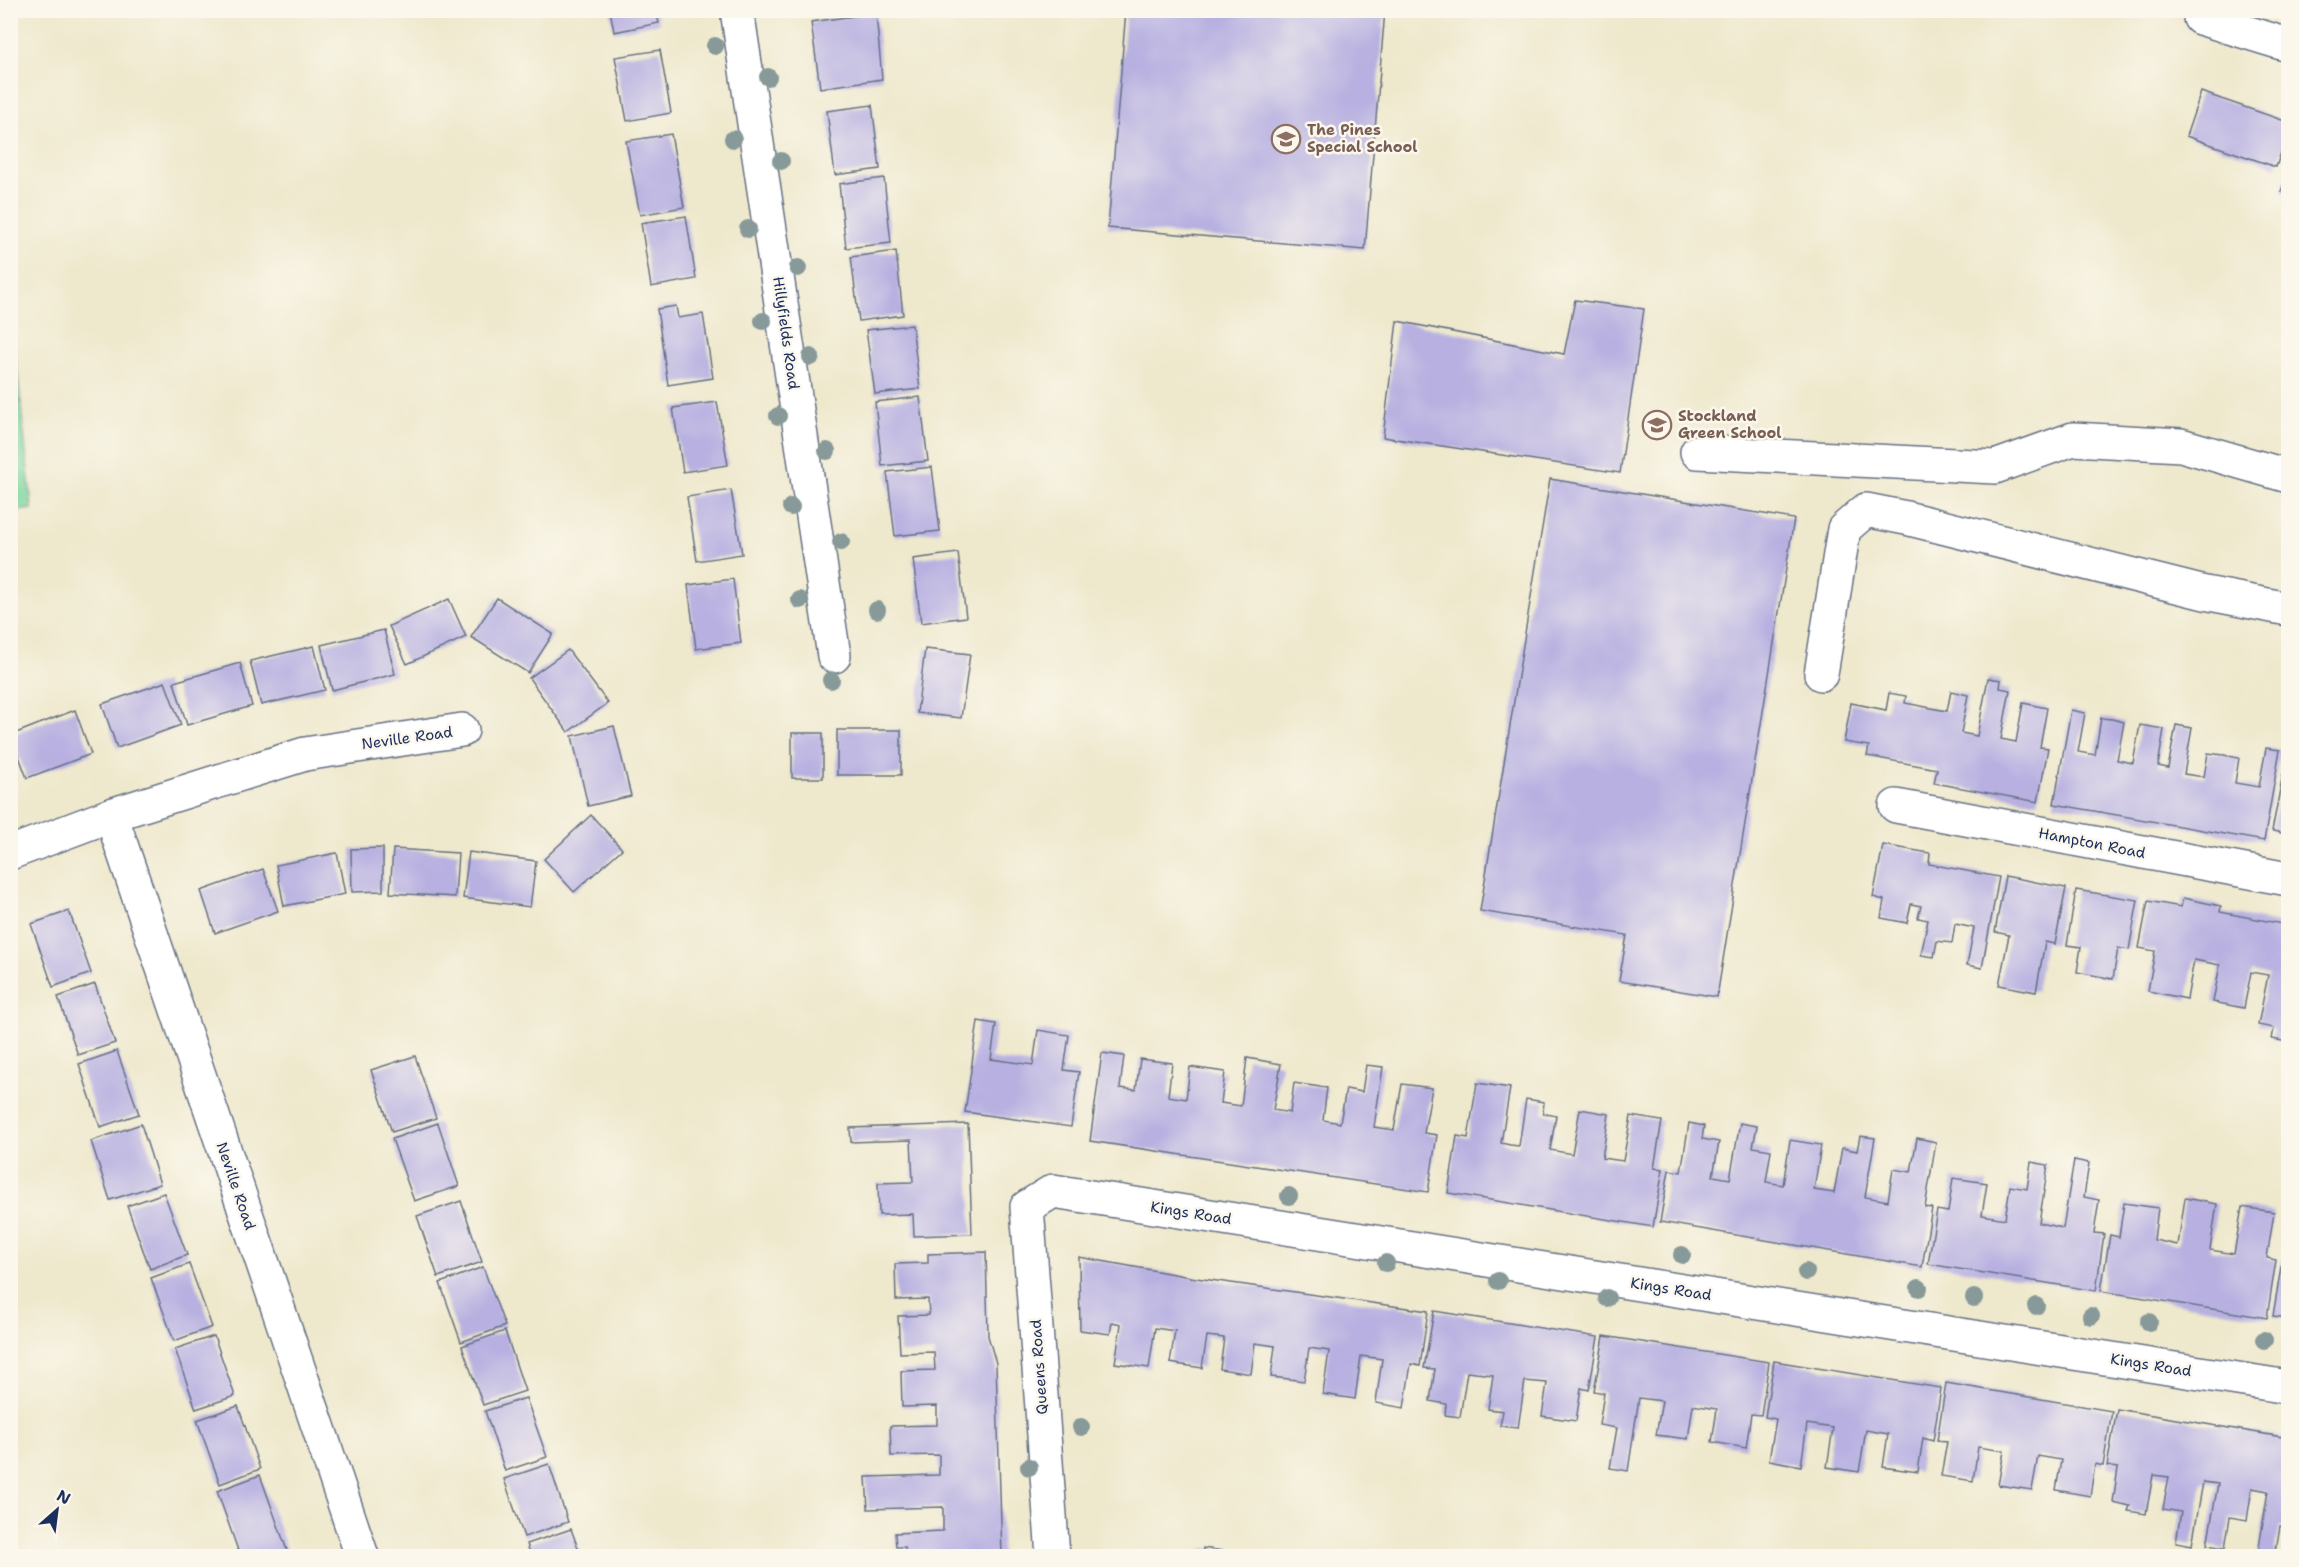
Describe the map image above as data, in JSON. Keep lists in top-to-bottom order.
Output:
{
  "streets": {
    "street": [
      "Hillyfields Road",
      "Neville Road",
      "Hampton Road",
      "Kings Road",
      "Queens Road"
    ]
  },
  "crossings": [
    ["Kings Road", "Queens Road"]
  ],
  "places": {
    "school or university": ["The Pines Special School", "Stockland Green School"]
  },
  "north": "top right"
}
